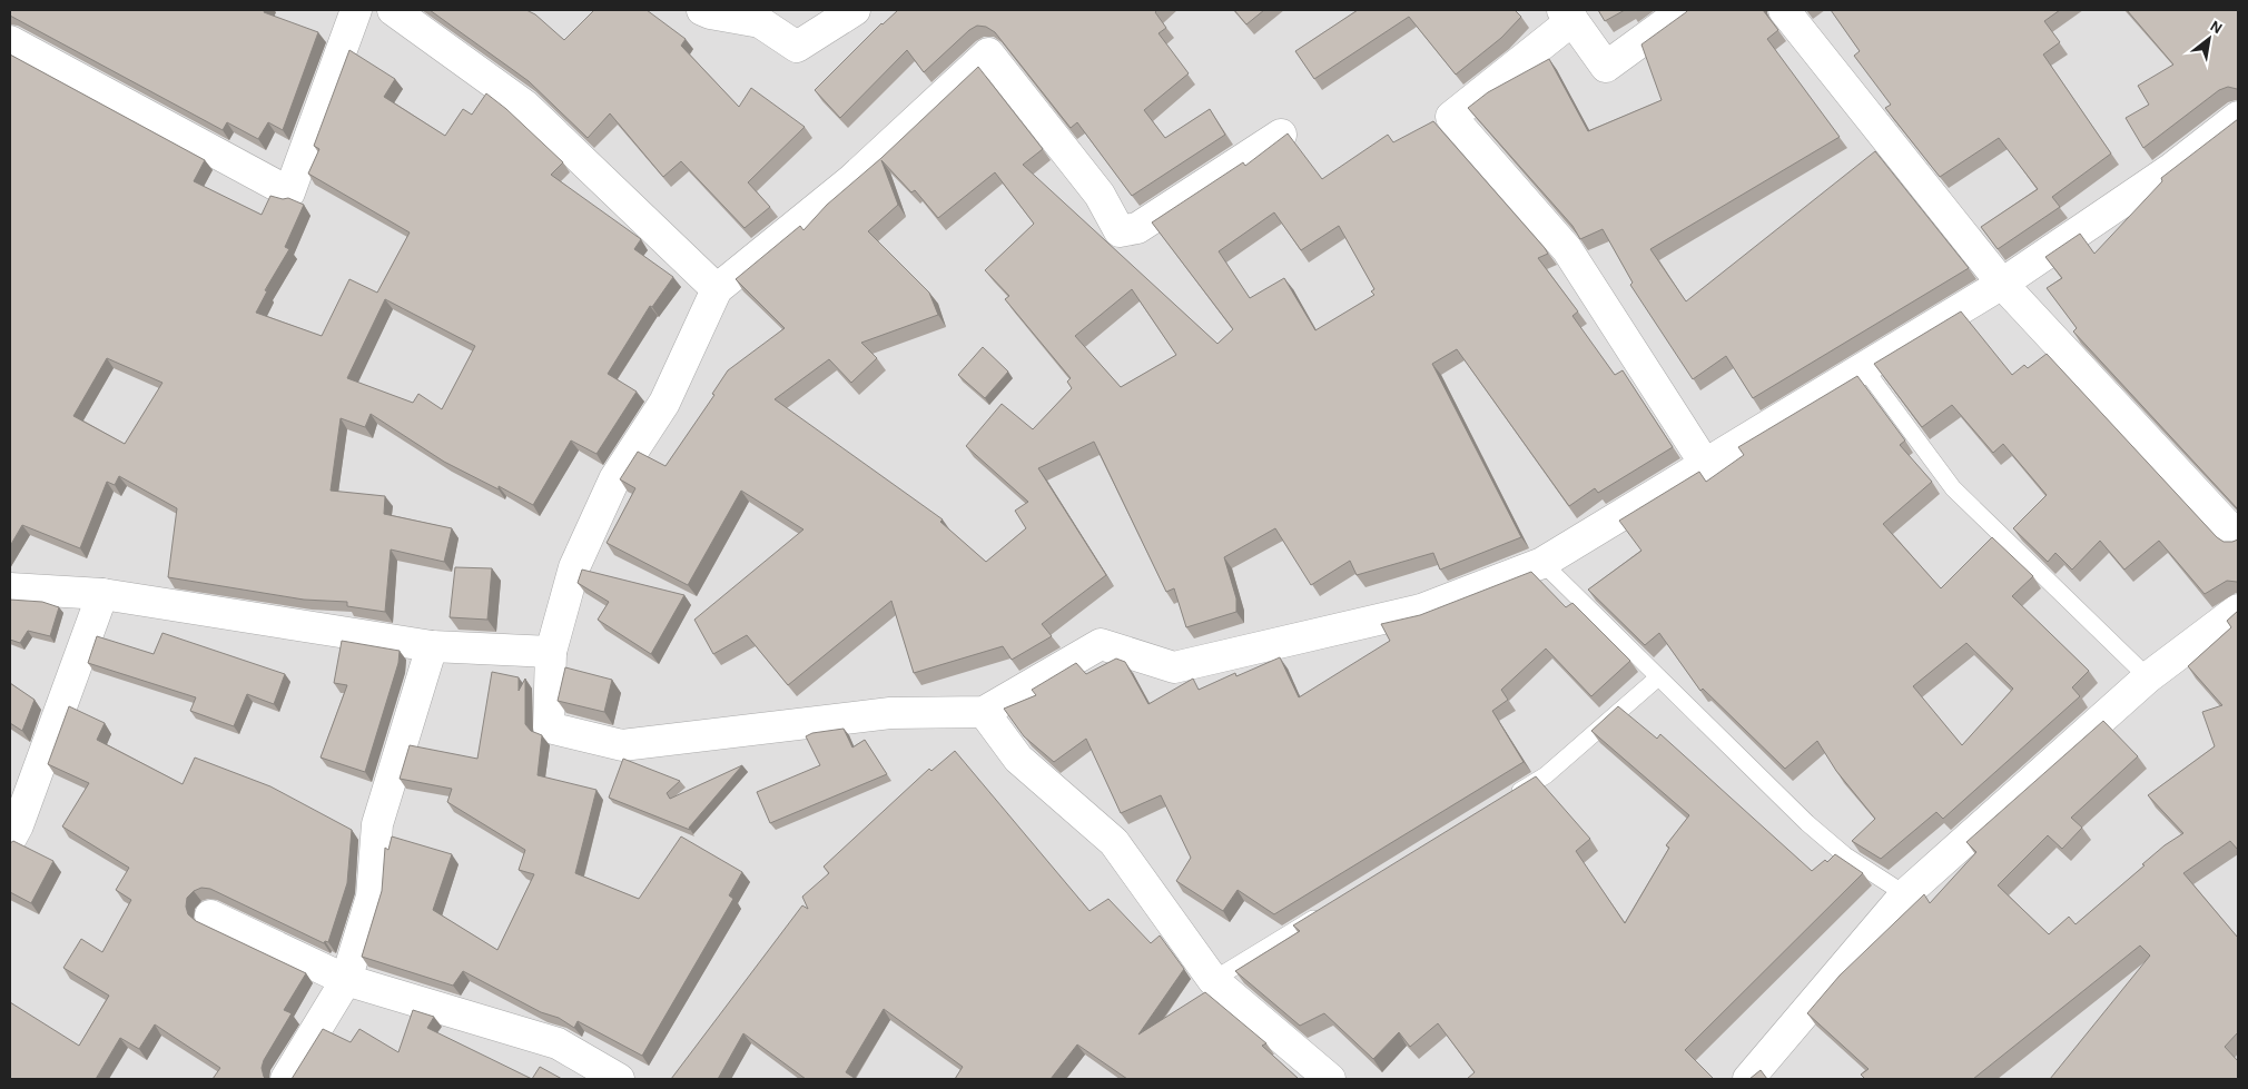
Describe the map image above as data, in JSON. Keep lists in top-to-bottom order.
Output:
{
  "north": "top right"
}
